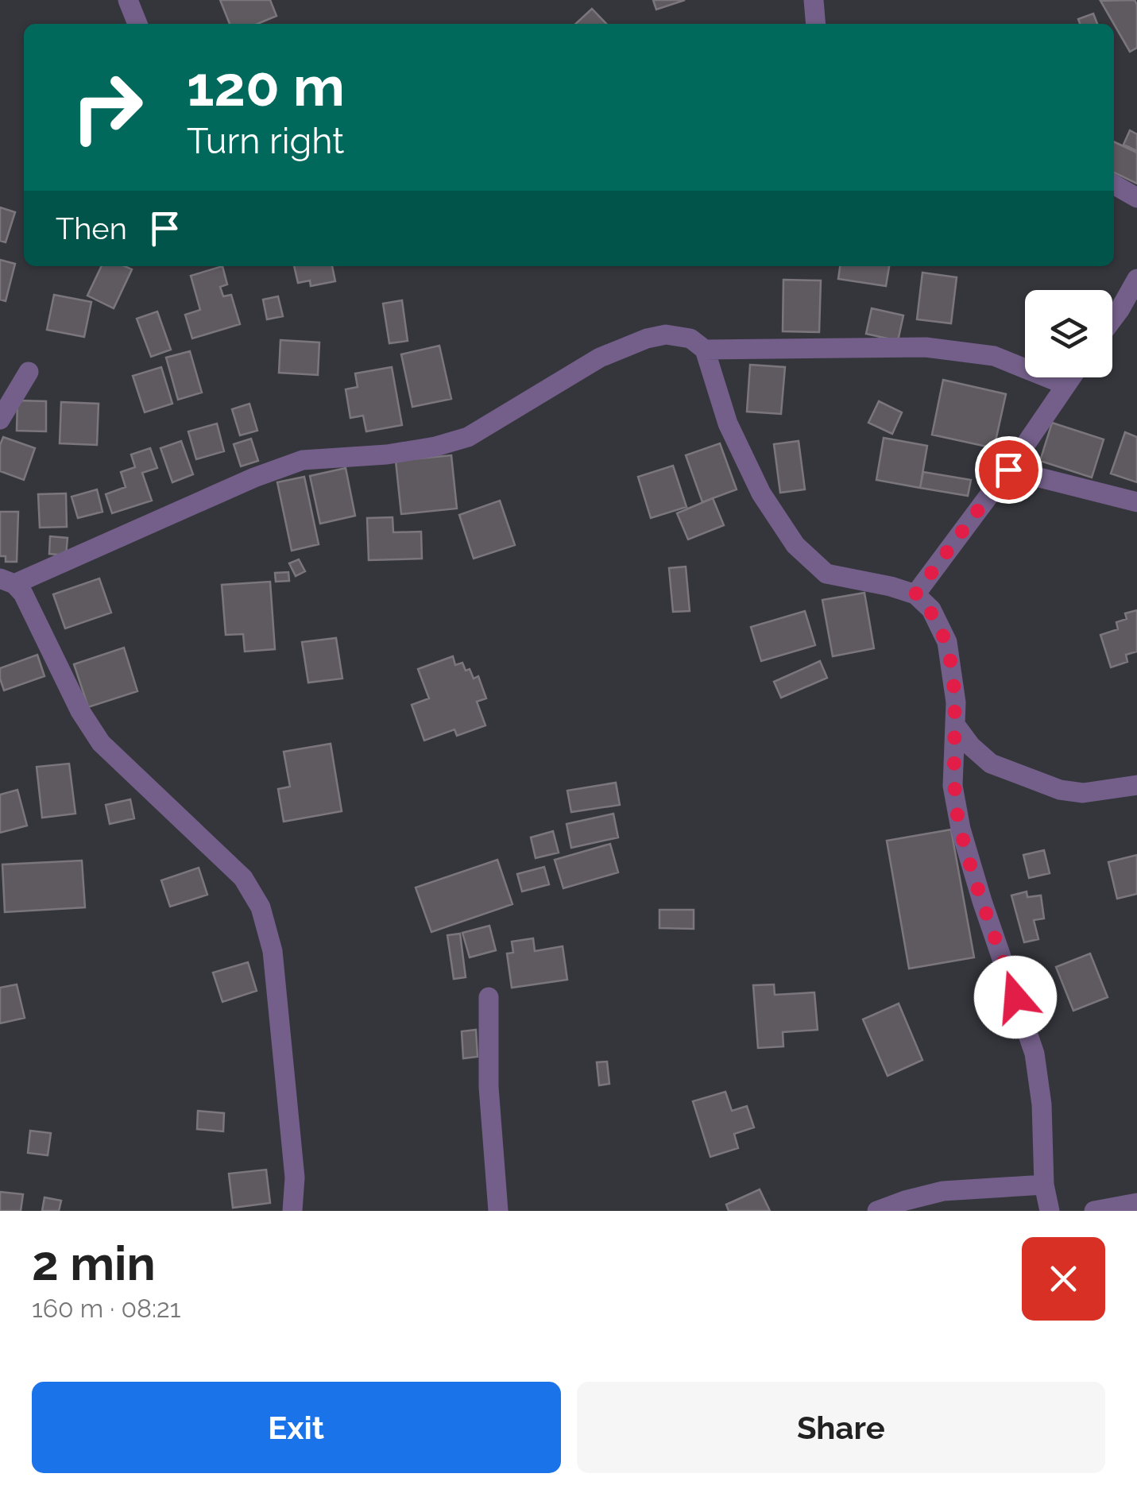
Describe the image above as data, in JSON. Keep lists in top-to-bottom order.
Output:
{
  "page": {
    "turn": ["120 m", "Turn right"],
    "then": "Then",
    "heading": ["2 min", "160 m · 08:21"],
    "buttons": ["Exit", "Share"]
  }
}
